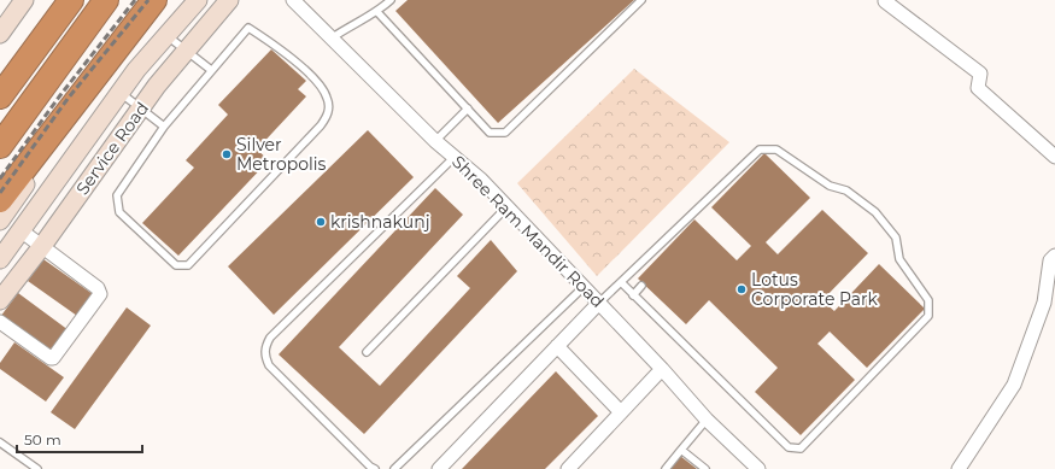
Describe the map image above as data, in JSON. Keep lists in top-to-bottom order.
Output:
{
  "streets": {
    "main road": ["Service Road"],
    "street": ["Shree Ram Mandir Road"]
  },
  "places": ["Silver Metropolis", "krishnakunj", "Lotus Corporate Park"],
  "scale_bar": "50 m"
}
